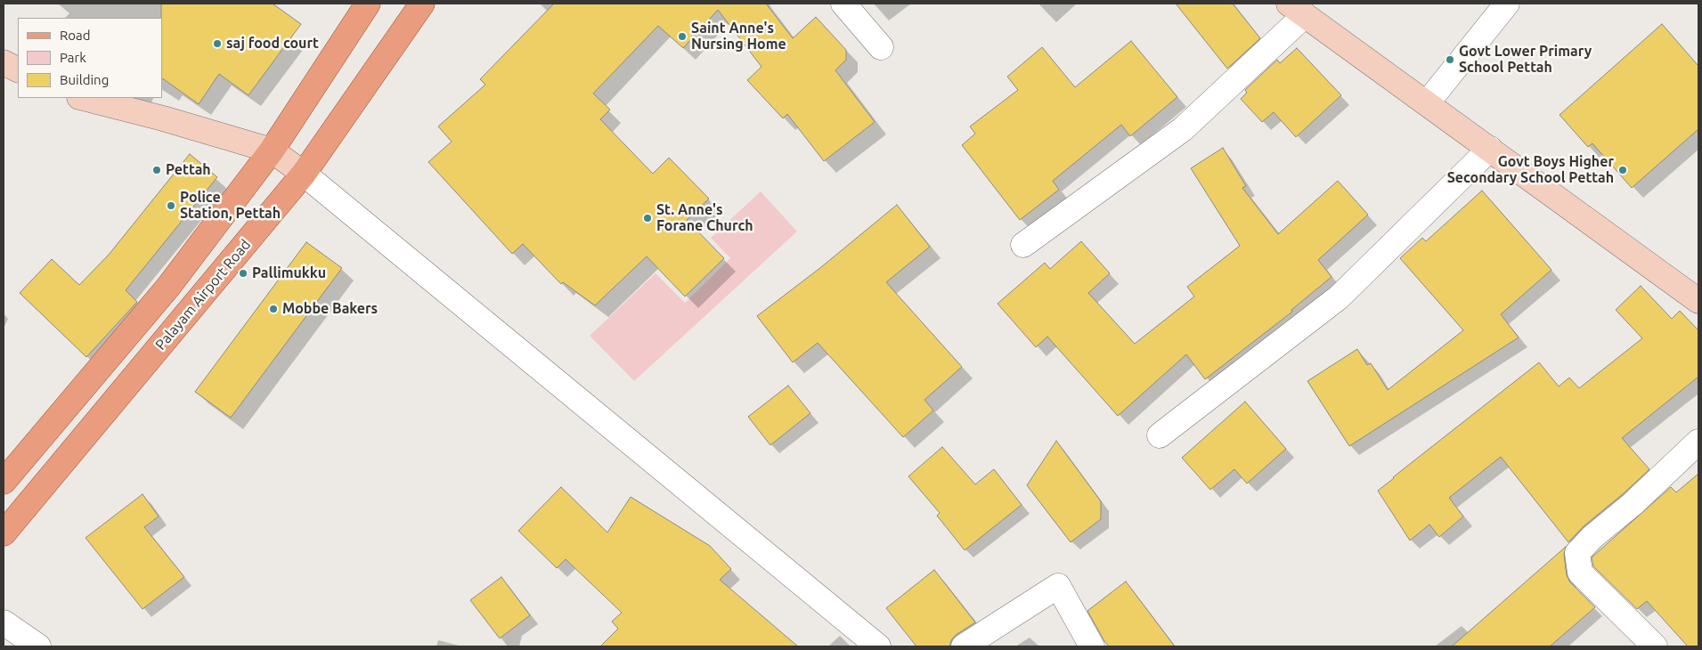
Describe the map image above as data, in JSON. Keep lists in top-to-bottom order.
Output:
{
  "streets": {
    "main road": ["Palayam Airport Road"]
  },
  "places": [
    "Saint Anne's Nursing Home",
    "saj food court",
    "Govt Lower Primary School Pettah",
    "Pettah",
    "Govt Boys Higher Secondary School Pettah",
    "Police Station, Pettah",
    "St. Anne's Forane Church",
    "Pallimukku",
    "Mobbe Bakers"
  ],
  "legend": ["Road", "Park", "Building"]
}
